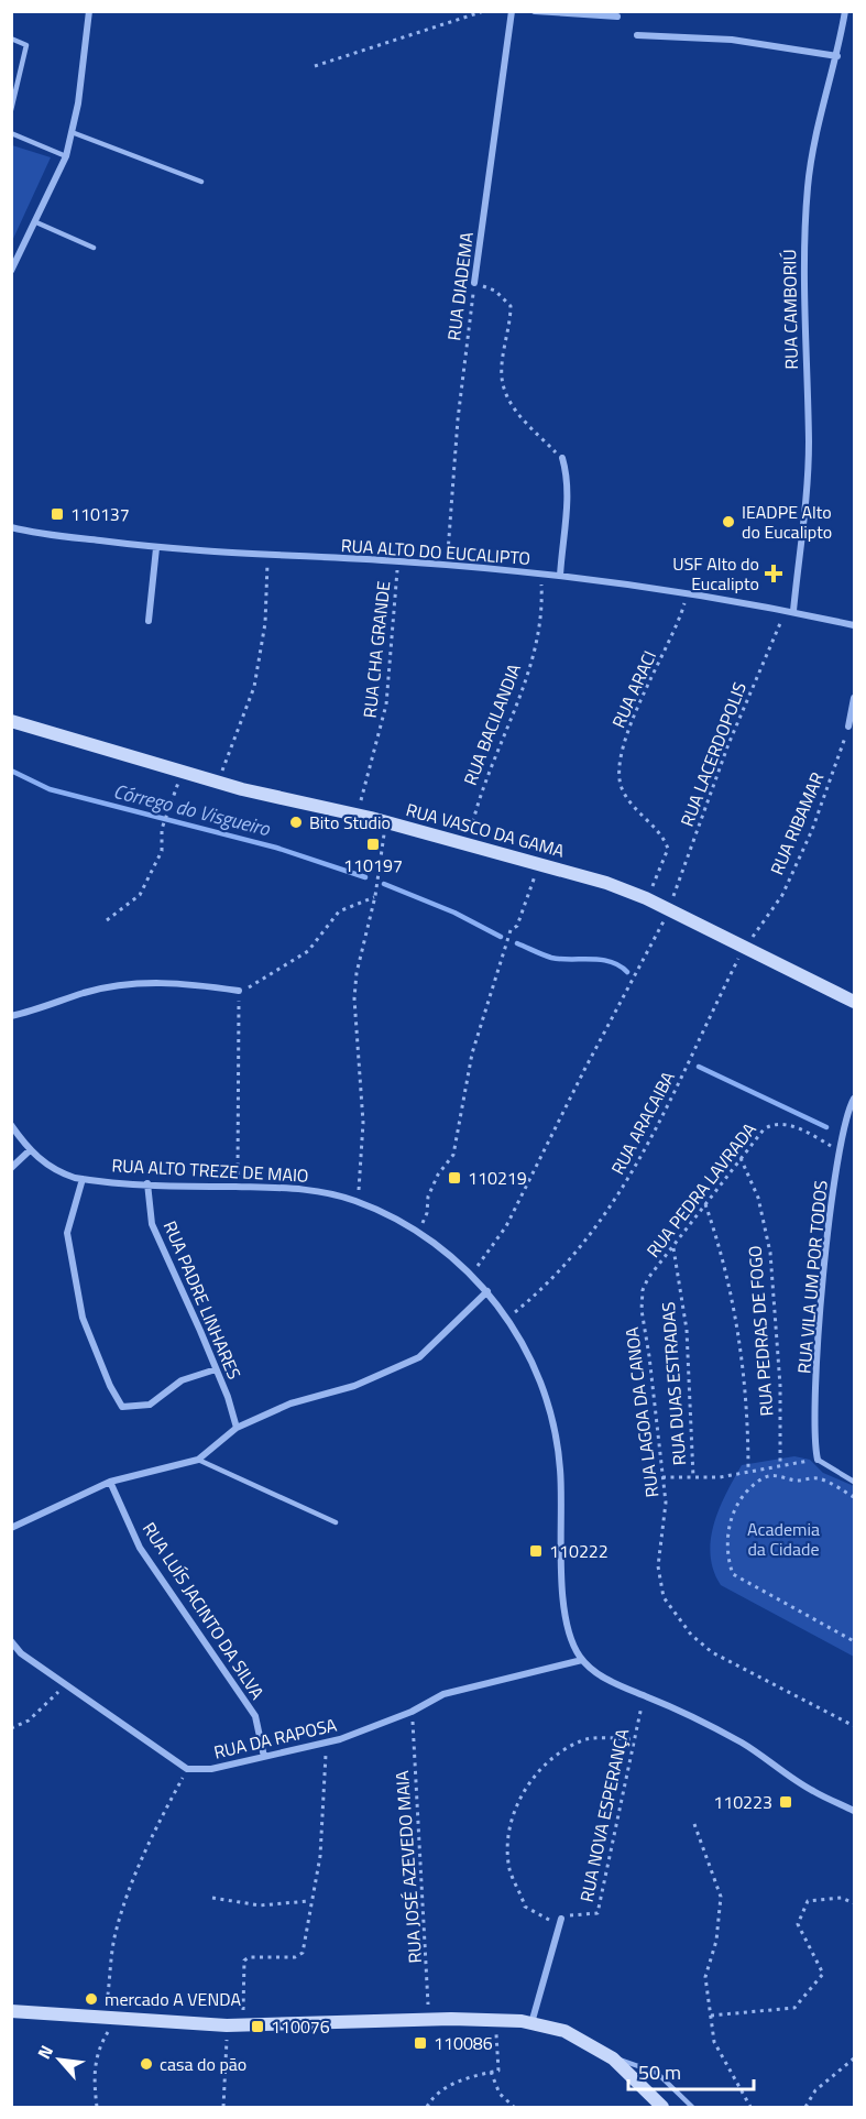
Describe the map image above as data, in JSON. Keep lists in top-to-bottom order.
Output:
{
  "streets": {
    "main road": ["RUA VASCO DA GAMA"],
    "street": [
      "RUA DIADEMA",
      "RUA CAMBORIÚ",
      "RUA ALTO DO EUCALIPTO",
      "RUA ALTO TREZE DE MAIO",
      "RUA VILA UM POR TODOS",
      "RUA PADRE LINHARES",
      "RUA LUÍS JACINTO DA SILVA",
      "RUA DA RAPOSA"
    ],
    "path": [
      "RUA CHA GRANDE",
      "RUA ARACI",
      "RUA BACILANDIA",
      "RUA LACERDOPOLIS",
      "RUA RIBAMAR",
      "RUA ARACAIBA",
      "RUA PEDRA LAVRADA",
      "RUA PEDRAS DE FOGO",
      "RUA DUAS ESTRADAS",
      "RUA LAGOA DA CANOA",
      "RUA NOVA ESPERANÇA",
      "RUA JOSÉ AZEVEDO MAIA"
    ]
  },
  "crossings": [
    ["RUA DIADEMA", "RUA ALTO DO EUCALIPTO"],
    ["RUA CAMBORIÚ", "RUA ALTO DO EUCALIPTO"],
    ["RUA ALTO DO EUCALIPTO", "RUA CHA GRANDE"],
    ["RUA ALTO DO EUCALIPTO", "RUA ARACI"],
    ["RUA ALTO DO EUCALIPTO", "RUA BACILANDIA"],
    ["RUA ALTO DO EUCALIPTO", "RUA LACERDOPOLIS"],
    ["RUA CHA GRANDE", "RUA VASCO DA GAMA"],
    ["RUA ARACI", "RUA VASCO DA GAMA"],
    ["RUA BACILANDIA", "RUA VASCO DA GAMA"],
    ["RUA LACERDOPOLIS", "RUA VASCO DA GAMA"],
    ["RUA LACERDOPOLIS", "RUA ALTO TREZE DE MAIO"],
    ["RUA RIBAMAR", "RUA VASCO DA GAMA"],
    ["RUA RIBAMAR", "RUA ARACAIBA"],
    ["RUA VASCO DA GAMA", "RUA ARACAIBA"],
    ["RUA ARACAIBA", "RUA ALTO TREZE DE MAIO"],
    ["RUA ALTO TREZE DE MAIO", "RUA PADRE LINHARES"],
    ["RUA ALTO TREZE DE MAIO", "RUA DA RAPOSA"],
    ["RUA PEDRA LAVRADA", "RUA VILA UM POR TODOS"],
    ["RUA PEDRA LAVRADA", "RUA PEDRAS DE FOGO"],
    ["RUA PEDRA LAVRADA", "RUA DUAS ESTRADAS"],
    ["RUA PEDRA LAVRADA", "RUA LAGOA DA CANOA"],
    ["RUA LUÍS JACINTO DA SILVA", "RUA DA RAPOSA"],
    ["RUA DA RAPOSA", "RUA JOSÉ AZEVEDO MAIA"]
  ],
  "water": ["Córrego do Visgueiro"],
  "parks": ["Academia da Cidade"],
  "places": {
    "transit": [
      "110137",
      "110197",
      "110219",
      "110222",
      "110223",
      "110076",
      "110086"
    ],
    "other": [
      "IEADPE Alto do Eucalipto",
      "Bito Studio",
      "mercado A VENDA",
      "casa do pão"
    ],
    "health": ["USF Alto do Eucalipto"]
  },
  "scale_bar": "50 m",
  "north": "top left"
}
